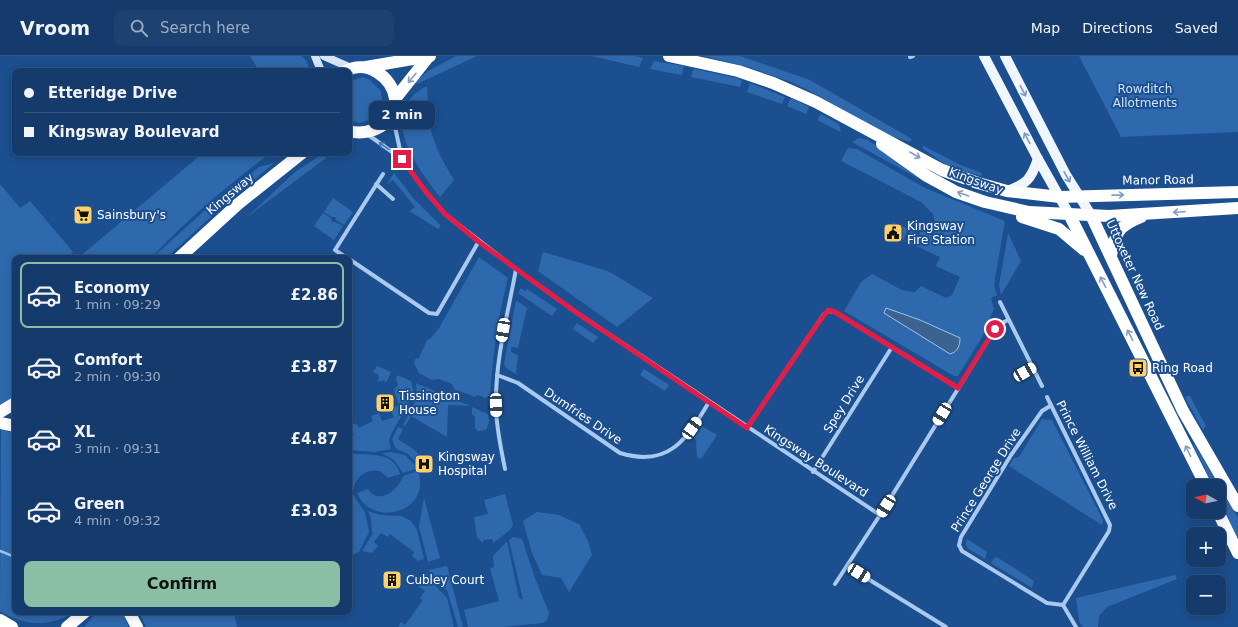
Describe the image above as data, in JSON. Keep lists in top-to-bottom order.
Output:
{
  "streets": {
    "highway": ["Manor Road", "Kingsway", "Uttoxeter New Road"],
    "street": [
      "Spey Drive",
      "Dumfries Drive",
      "Prince William Drive",
      "Kingsway Boulevard",
      "Prince George Drive"
    ]
  },
  "crossings": [
    ["Manor Road", "Kingsway"],
    ["Manor Road", "Uttoxeter New Road"],
    ["Kingsway", "Uttoxeter New Road"],
    ["Spey Drive", "Kingsway Boulevard"],
    ["Dumfries Drive", "Kingsway Boulevard"],
    ["Prince William Drive", "Prince George Drive"]
  ],
  "parks": ["Rowditch Allotments"],
  "places": {
    "supermarket": ["Sainsbury's"],
    "public building": ["Kingsway Fire Station"],
    "bus stop": ["Ring Road"],
    "building": ["Tissington House", "Cubley Court"],
    "hospital": ["Kingsway Hospital"]
  },
  "north": "left",
  "page": {
    "header": "Vroom",
    "search": "Search here",
    "nav": ["Map", "Directions", "Saved"],
    "banner": ["Etteridge Drive", "Kingsway Boulevard"],
    "bubble": "2 min",
    "list": [
      {
        "name": "Economy",
        "note": "1 min · 09:29",
        "value": "£2.86"
      },
      {
        "name": "Comfort",
        "note": "2 min · 09:30",
        "value": "£3.87"
      },
      {
        "name": "XL",
        "note": "3 min · 09:31",
        "value": "£4.87"
      },
      {
        "name": "Green",
        "note": "4 min · 09:32",
        "value": "£3.03"
      }
    ],
    "map_buttons": ["+", "−"],
    "buttons": "Confirm"
  }
}
